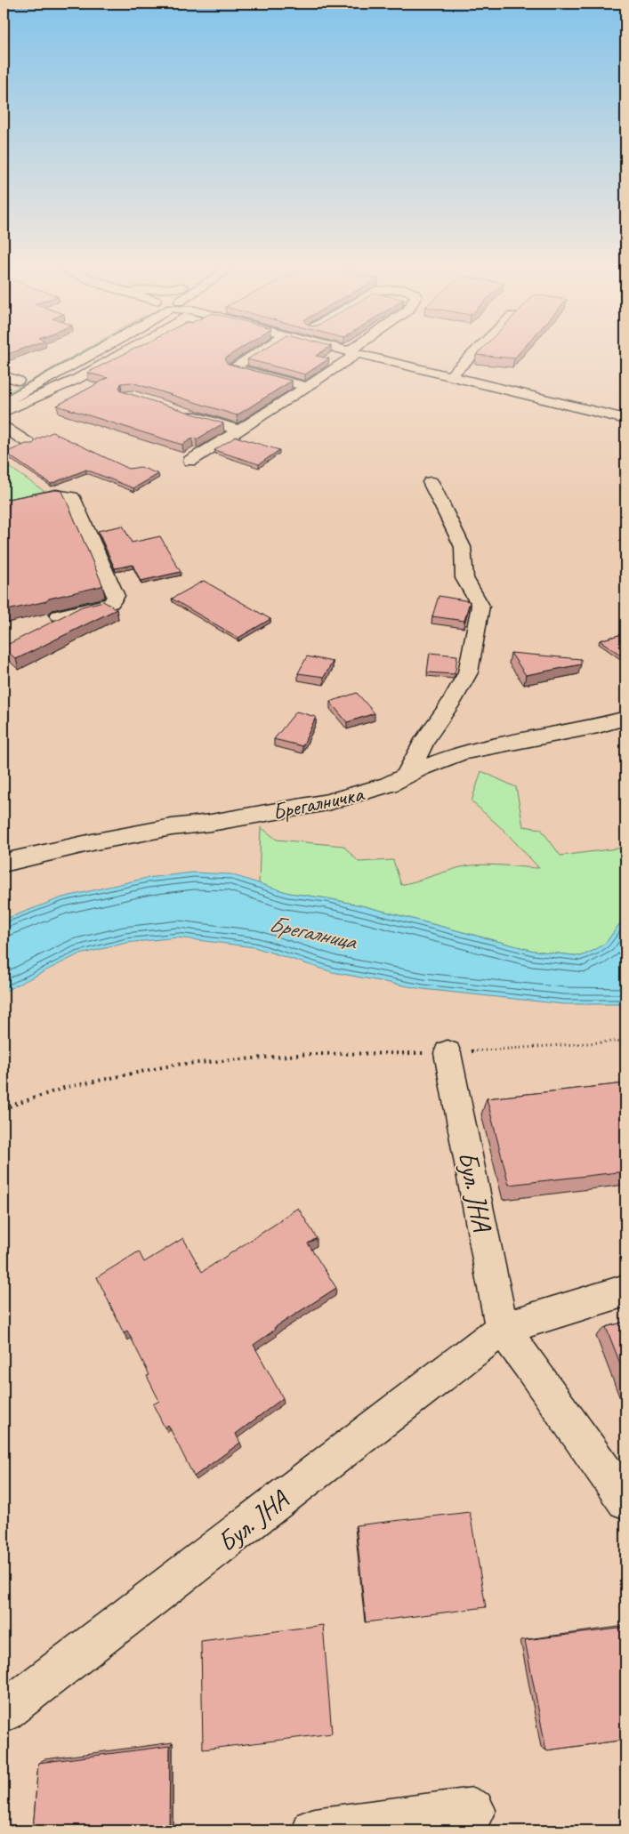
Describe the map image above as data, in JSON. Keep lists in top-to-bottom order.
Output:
{
  "streets": {
    "street": ["Брегалничка", "Бул. ЈНА"]
  },
  "water": ["Брегалница"]
}
